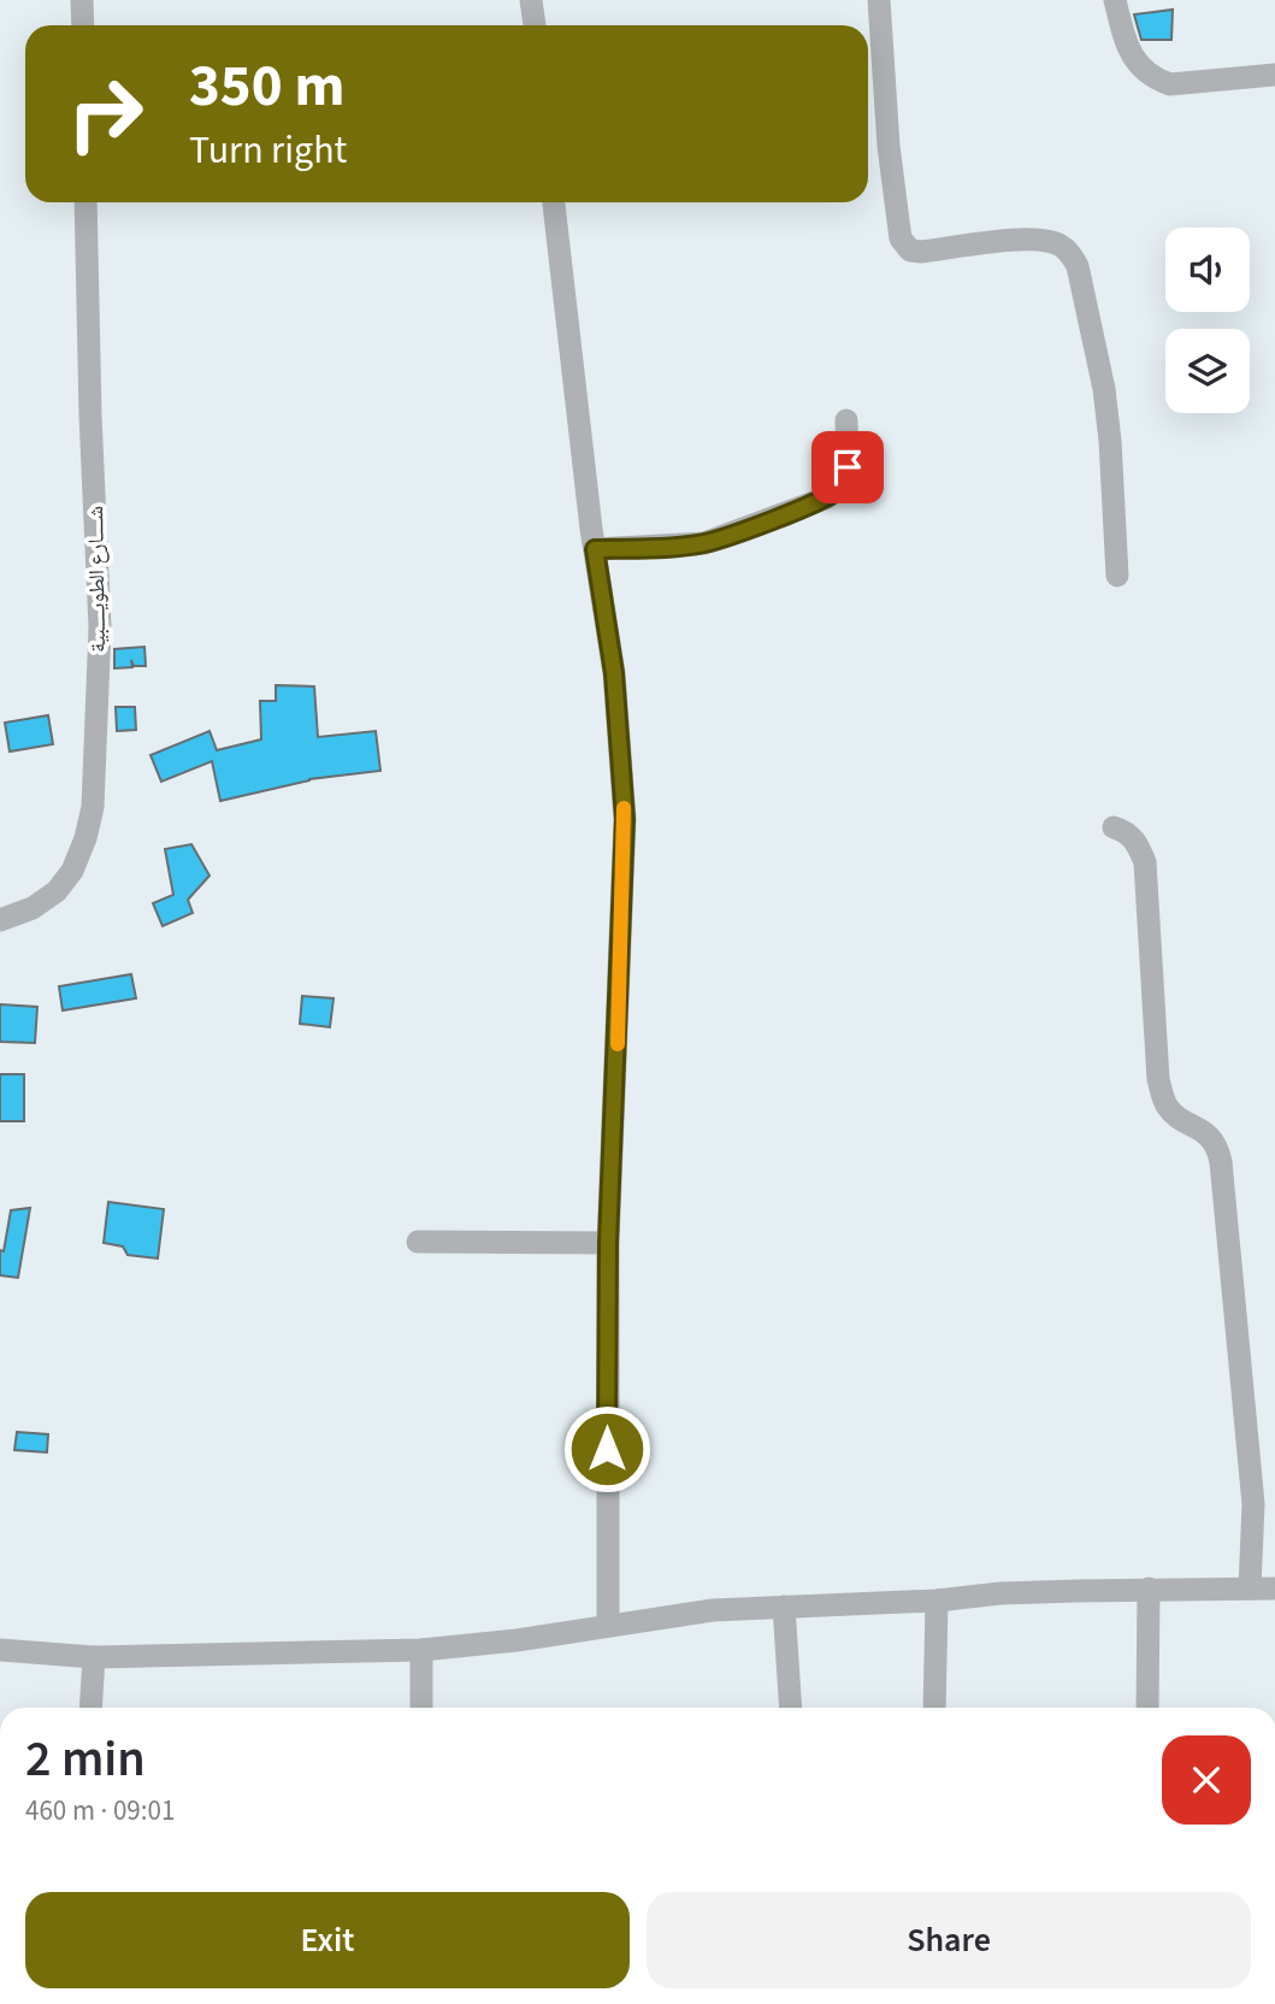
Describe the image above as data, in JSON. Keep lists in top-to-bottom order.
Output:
{
  "streets": {
    "street": ["شــــارع الطويــــبية"]
  },
  "page": {
    "turn": ["350 m", "Turn right"],
    "heading": ["2 min", "460 m · 09:01"],
    "buttons": ["Exit", "Share"]
  }
}
